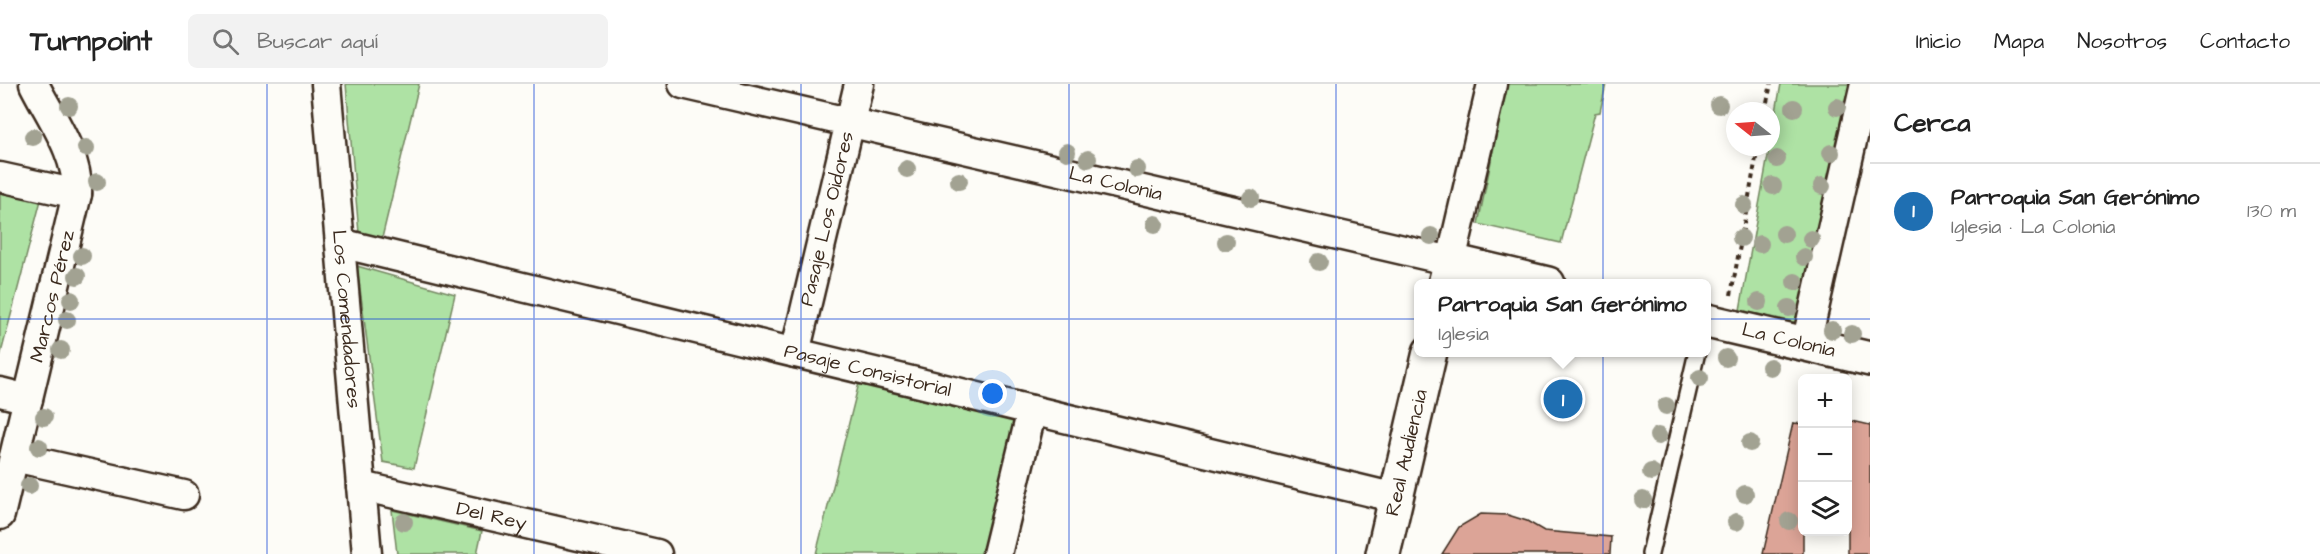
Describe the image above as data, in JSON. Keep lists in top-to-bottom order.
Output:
{
  "streets": {
    "street": [
      "La Colonia",
      "Pasaje Los Oidores",
      "Marcos Pérez",
      "Los Comendadores",
      "Pasaje Consistorial",
      "Real Audiencia",
      "Del Rey"
    ]
  },
  "crossings": [
    ["La Colonia", "Pasaje Los Oidores"],
    ["Pasaje Los Oidores", "Pasaje Consistorial"],
    ["Los Comendadores", "Pasaje Consistorial"],
    ["Los Comendadores", "Del Rey"],
    ["Pasaje Consistorial", "Real Audiencia"]
  ],
  "north": "left",
  "page": {
    "header": "Turnpoint",
    "search": "Buscar aquí",
    "nav": [
      "Inicio",
      "Mapa",
      "Nosotros",
      "Contacto"
    ],
    "heading": "Cerca",
    "list": [
      {
        "mark": "1",
        "name": "Parroquia San Gerónimo",
        "note": "Iglesia · La Colonia",
        "value": "130 m"
      }
    ],
    "popup": ["Parroquia San Gerónimo", "Iglesia"],
    "map_buttons": ["+", "−"],
    "pins": "1"
  }
}
